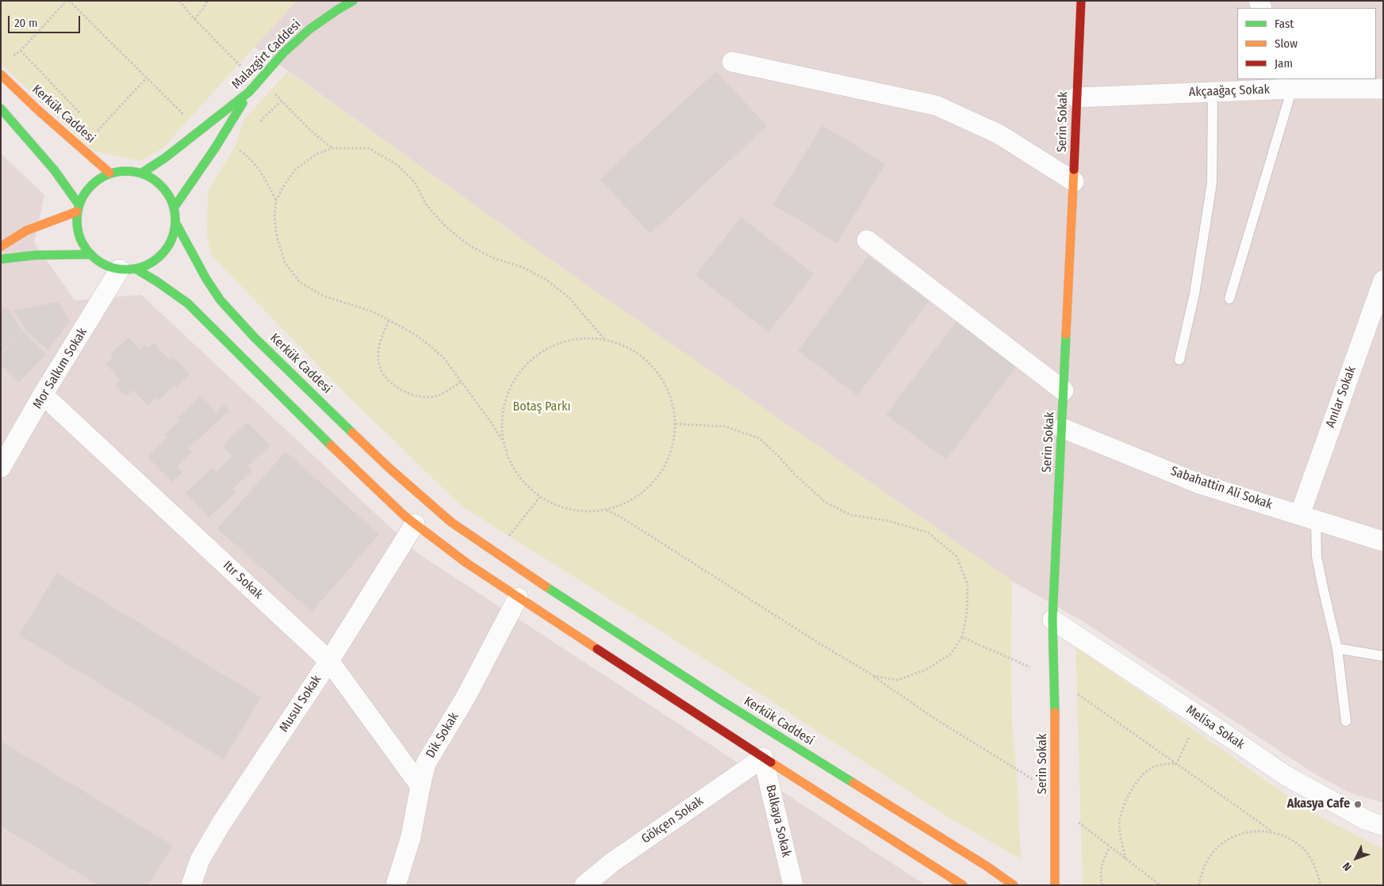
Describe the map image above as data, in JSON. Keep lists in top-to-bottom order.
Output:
{
  "streets": {
    "street": [
      "Malazgirt Caddesi",
      "Akçaağaç Sokak",
      "Kerkük Caddesi",
      "Serin Sokak",
      "Mor Salkım Sokak",
      "Anılar Sokak",
      "Sabahattin Ali Sokak",
      "Itır Sokak",
      "Musul Sokak",
      "Melisa Sokak",
      "Dik Sokak",
      "Gökçen Sokak",
      "Balkaya Sokak"
    ]
  },
  "crossings": [
    ["Malazgirt Caddesi", "Kerkük Caddesi"],
    ["Malazgirt Caddesi", "Mor Salkım Sokak"],
    ["Akçaağaç Sokak", "Serin Sokak"],
    ["Kerkük Caddesi", "Mor Salkım Sokak"],
    ["Kerkük Caddesi", "Musul Sokak"],
    ["Kerkük Caddesi", "Dik Sokak"],
    ["Kerkük Caddesi", "Gökçen Sokak"],
    ["Kerkük Caddesi", "Balkaya Sokak"],
    ["Serin Sokak", "Sabahattin Ali Sokak"],
    ["Serin Sokak", "Melisa Sokak"],
    ["Mor Salkım Sokak", "Itır Sokak"],
    ["Anılar Sokak", "Sabahattin Ali Sokak"],
    ["Itır Sokak", "Musul Sokak"],
    ["Itır Sokak", "Dik Sokak"],
    ["Gökçen Sokak", "Balkaya Sokak"]
  ],
  "parks": ["Botaş Parkı"],
  "places": ["Akasya Cafe"],
  "legend": ["Fast", "Slow", "Jam"],
  "scale_bar": "20 m",
  "north": "bottom left"
}
